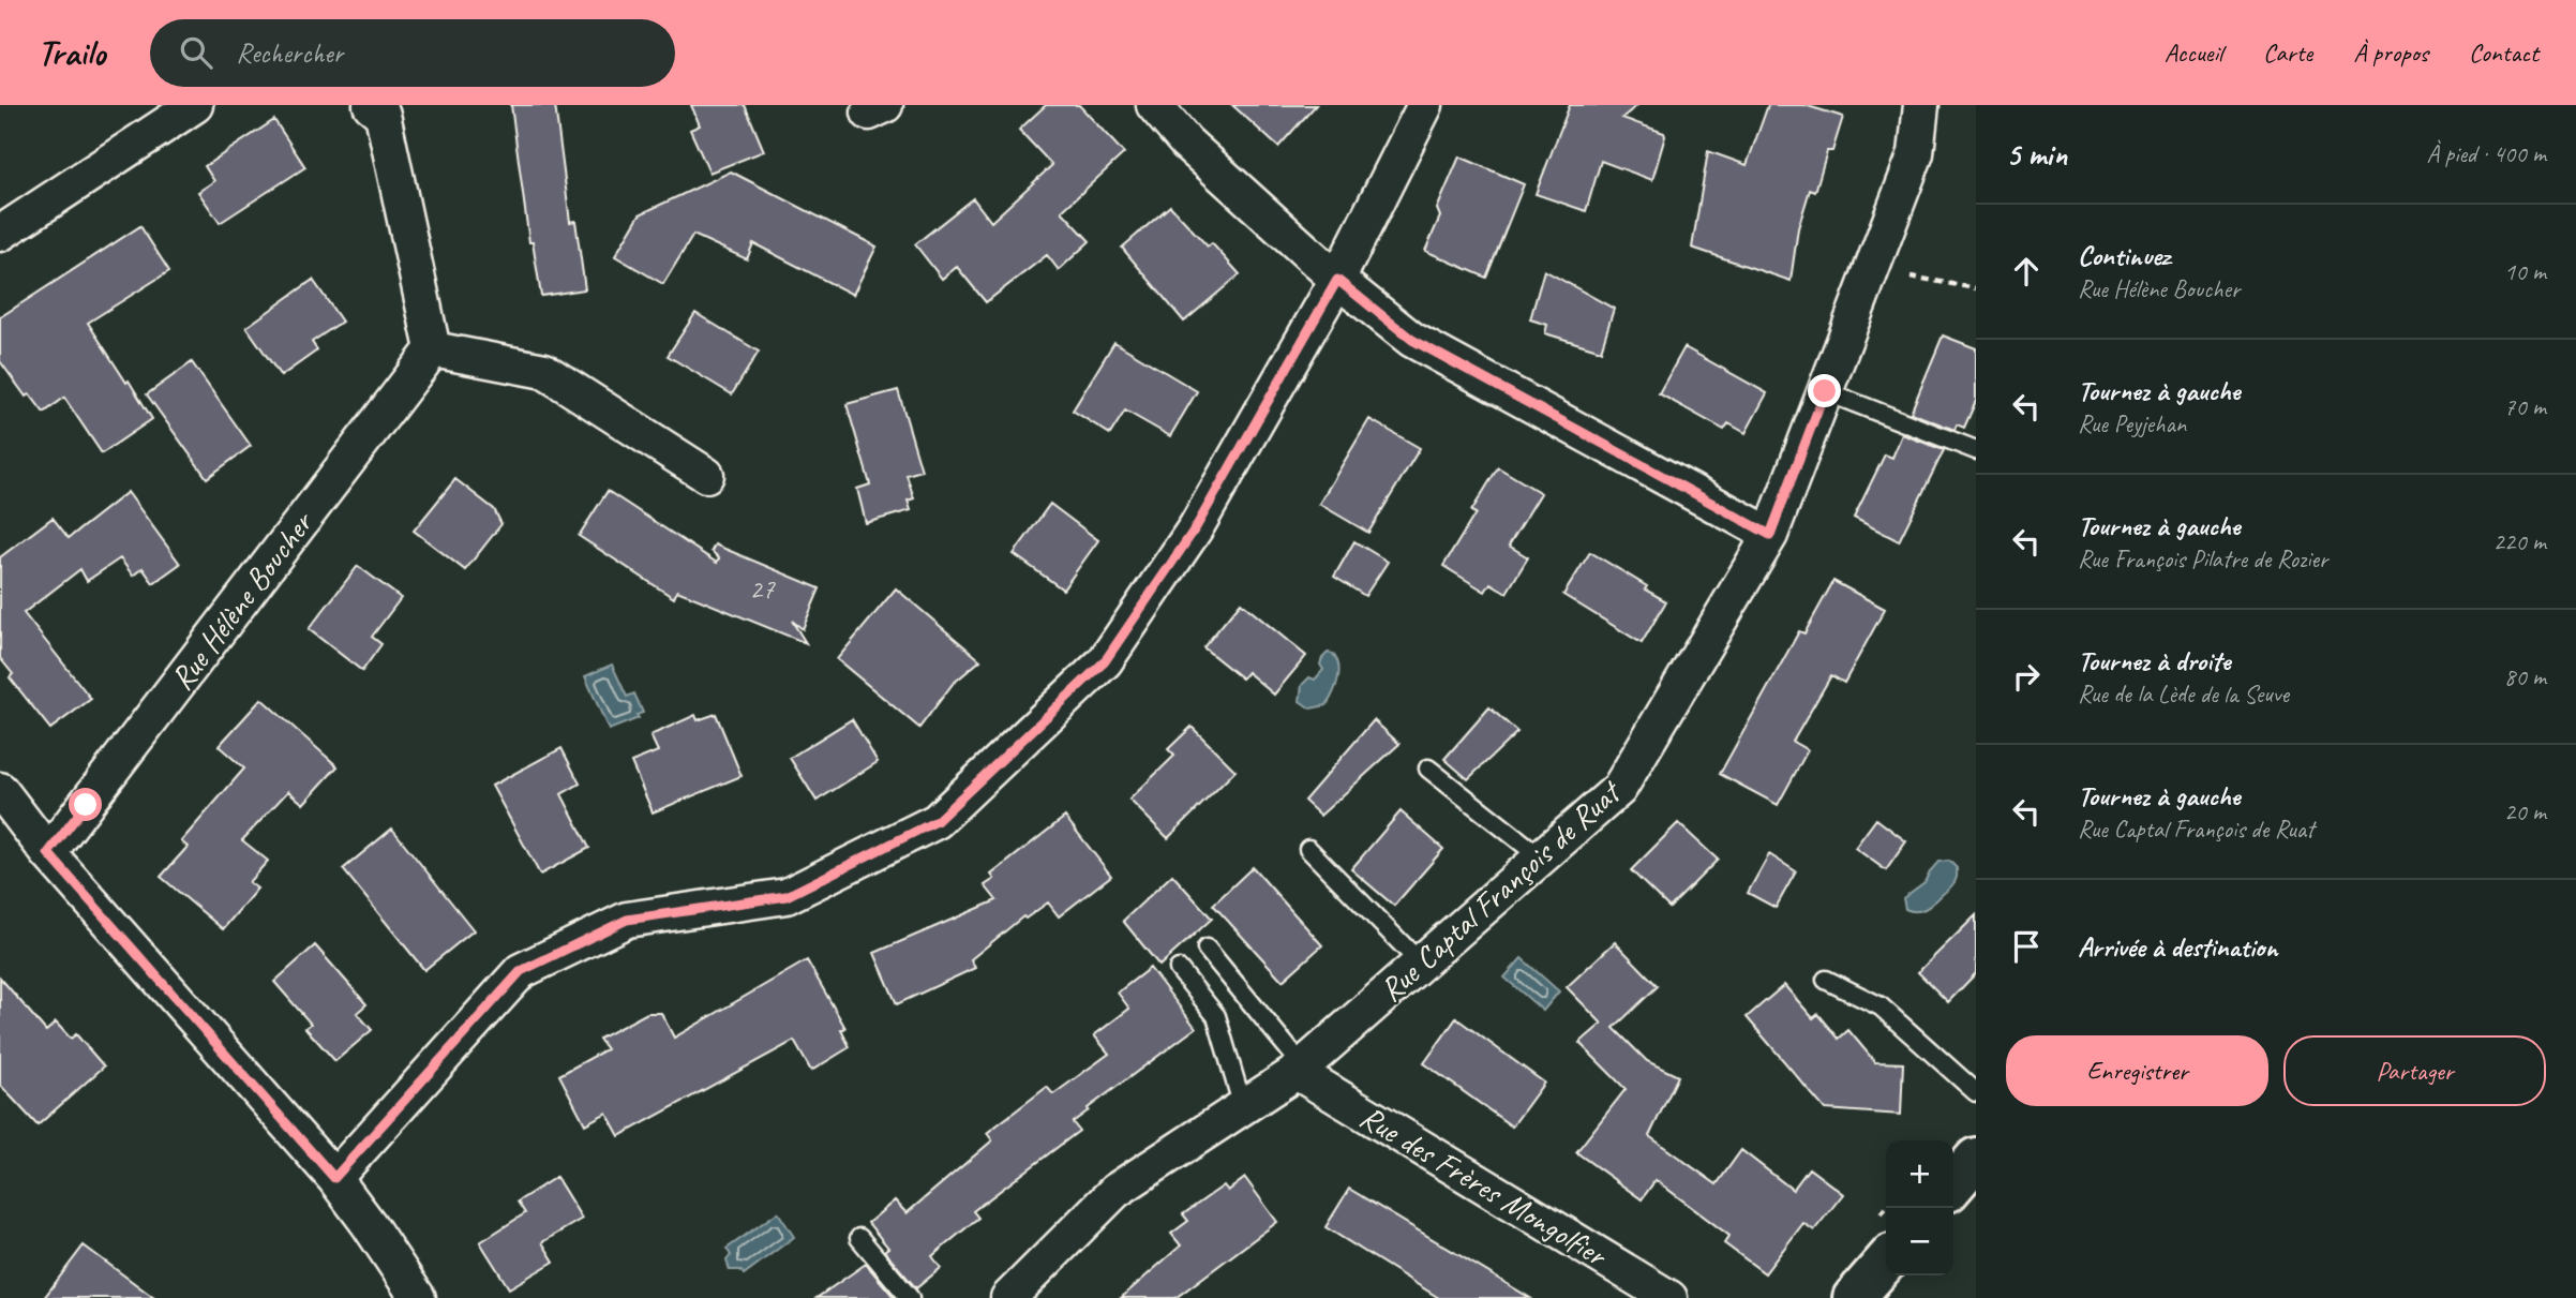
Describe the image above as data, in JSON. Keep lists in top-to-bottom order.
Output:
{
  "streets": {
    "street": ["Rue Hélène Boucher", "Rue Captal François de Ruat", "Rue des Frères Mongolfier"]
  },
  "crossings": [
    ["Rue Captal François de Ruat", "Rue des Frères Mongolfier"]
  ],
  "house_numbers": ["27"],
  "page": {
    "header": "Trailo",
    "search": "Rechercher",
    "nav": [
      "Accueil",
      "Carte",
      "À propos",
      "Contact"
    ],
    "heading": ["5 min", "À pied · 400 m"],
    "list": [
      ["Continuez", "Rue Hélène Boucher", "10 m"],
      ["Tournez à gauche", "Rue Peyjehan", "70 m"],
      ["Tournez à gauche", "Rue François Pilatre de Rozier", "220 m"],
      ["Tournez à droite", "Rue de la Lède de la Seuve", "80 m"],
      ["Tournez à gauche", "Rue Captal François de Ruat", "20 m"],
      "Arrivée à destination"
    ],
    "buttons": ["Enregistrer", "Partager"],
    "map_buttons": ["+", "−"]
  }
}
